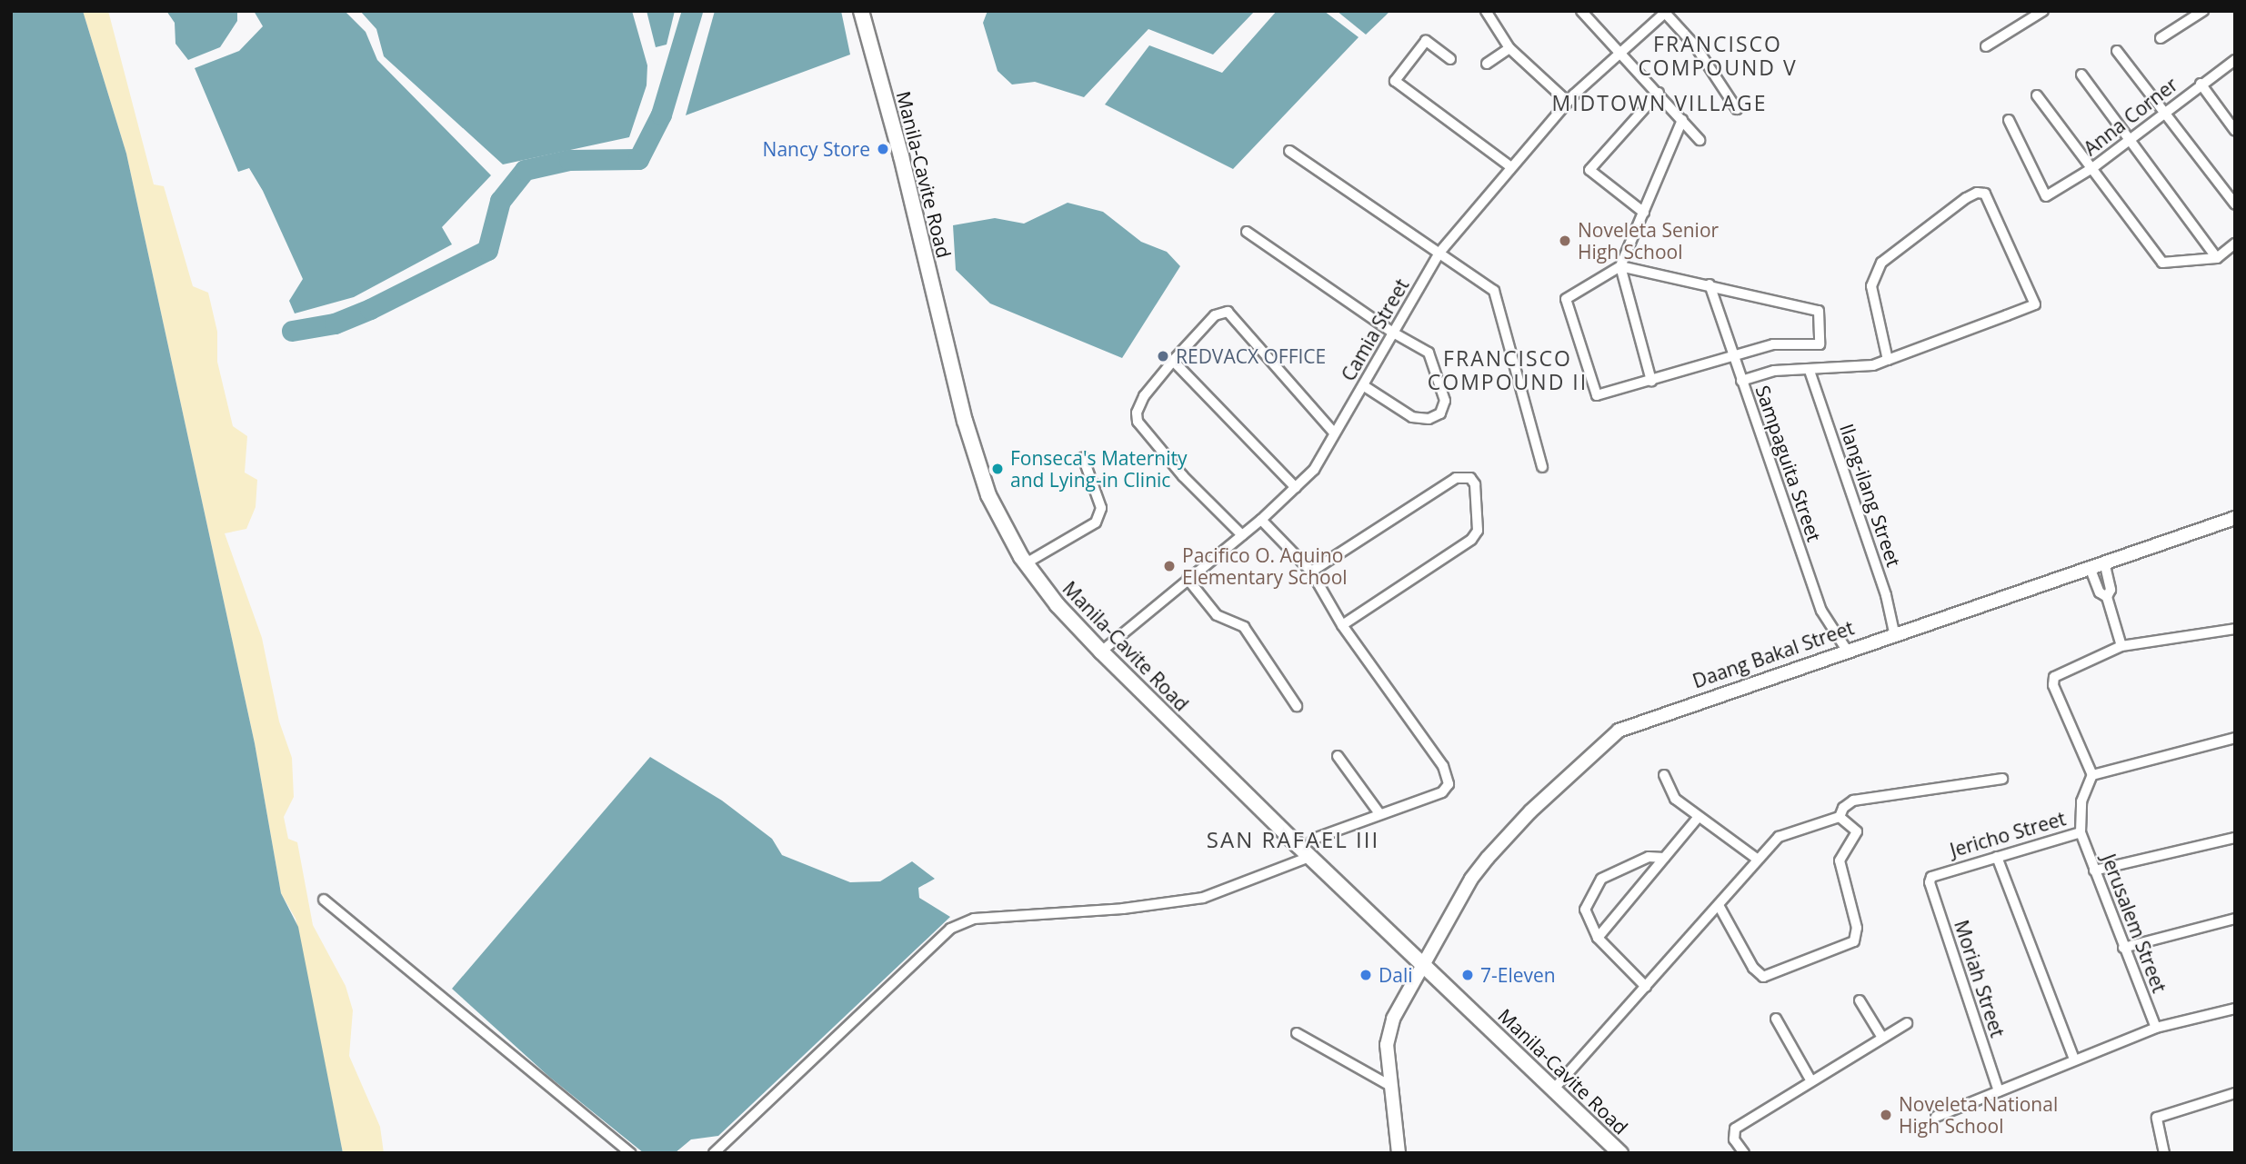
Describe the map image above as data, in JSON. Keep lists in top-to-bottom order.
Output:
{
  "streets": {
    "main road": ["Manila-Cavite Road"],
    "street": [
      "Anna Corner",
      "Camia Street",
      "Sampaguita Street",
      "Ilang-ilang Street",
      "Daang Bakal Street",
      "Jericho Street",
      "Jerusalem Street",
      "Moriah Street"
    ]
  },
  "crossings": [
    ["Manila-Cavite Road", "Camia Street"],
    ["Manila-Cavite Road", "Daang Bakal Street"],
    ["Sampaguita Street", "Daang Bakal Street"],
    ["Ilang-ilang Street", "Daang Bakal Street"],
    ["Jericho Street", "Jerusalem Street"],
    ["Jericho Street", "Moriah Street"]
  ],
  "districts": [
    "FRANCISCO COMPOUND V",
    "MIDTOWN VILLAGE",
    "FRANCISCO COMPOUND II",
    "SAN RAFAEL III"
  ],
  "places": [
    "Nancy Store",
    "Noveleta Senior High School",
    "REDVACX OFFICE",
    "Fonseca's Maternity and Lying-in Clinic",
    "Pacifico O. Aquino Elementary School",
    "Dali",
    "7-Eleven",
    "Noveleta National High School"
  ]
}
